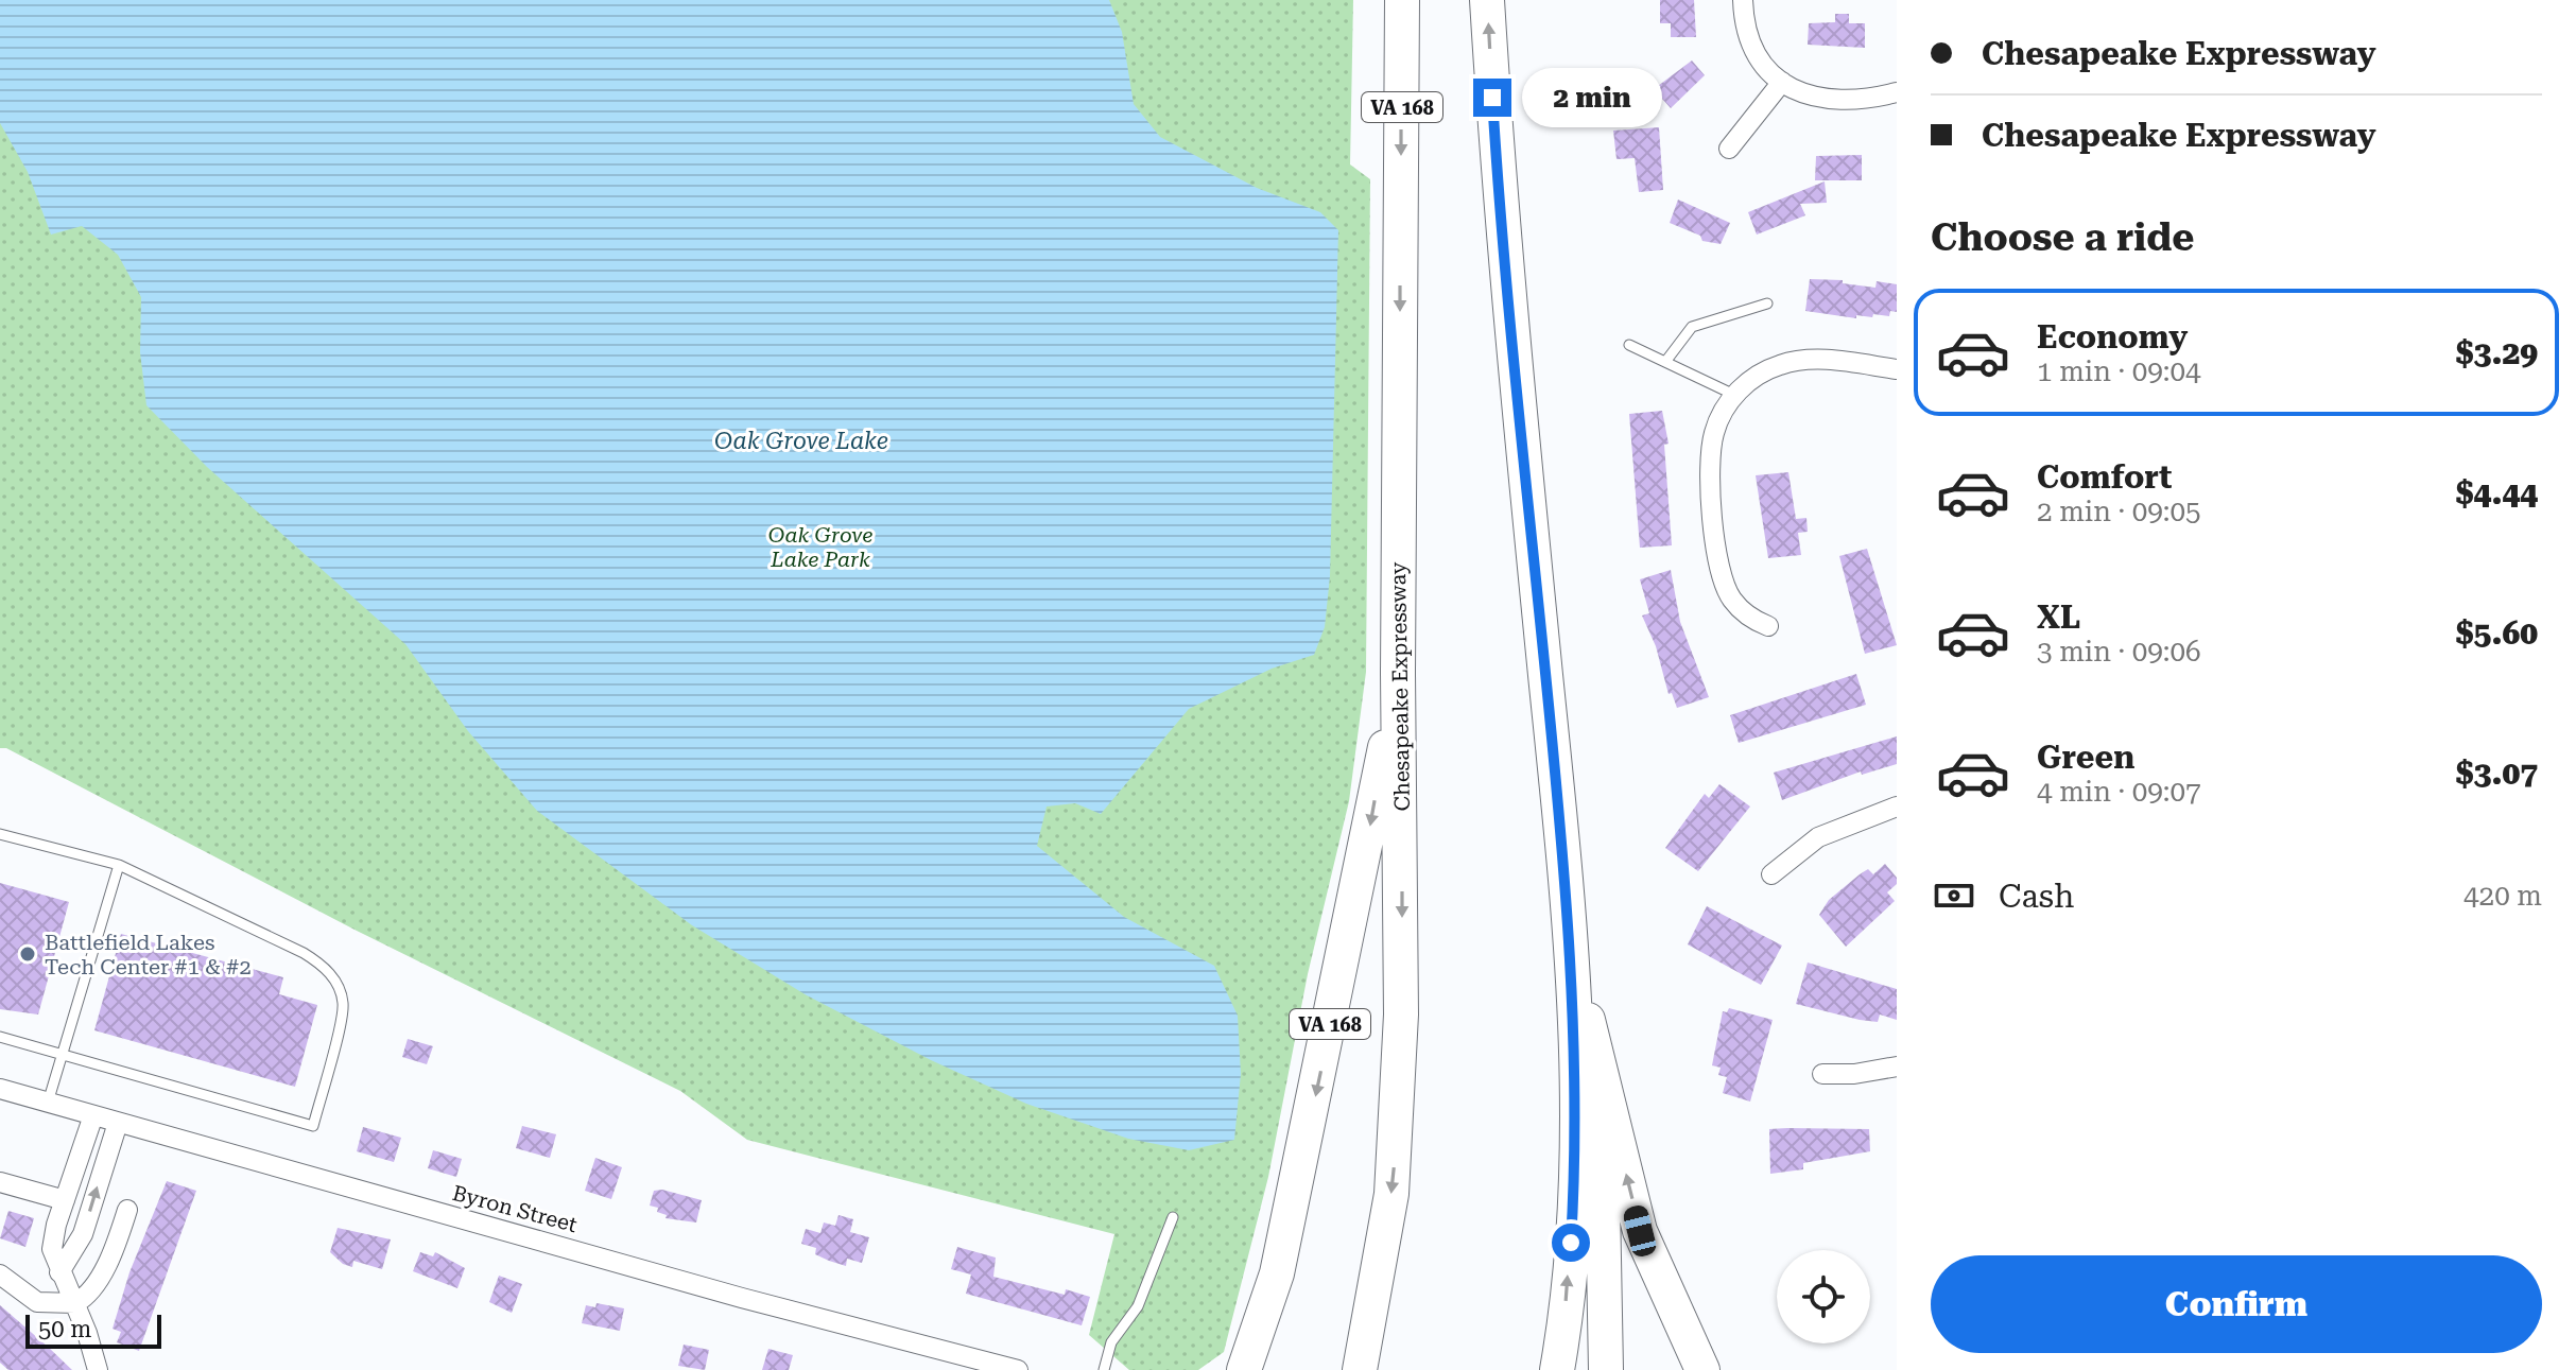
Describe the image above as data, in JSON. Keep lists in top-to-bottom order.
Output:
{
  "streets": {
    "highway": ["VA 168", "Chesapeake Expressway"],
    "street": ["Byron Street"]
  },
  "crossings": [
    ["VA 168", "Chesapeake Expressway"]
  ],
  "water": ["Oak Grove Lake"],
  "parks": ["Oak Grove Lake Park"],
  "places": ["Battlefield Lakes Tech Center #1 & #2"],
  "scale_bar": "50 m",
  "page": {
    "banner": ["Chesapeake Expressway", "Chesapeake Expressway"],
    "bubble": "2 min",
    "heading": "Choose a ride",
    "list": [
      {
        "name": "Economy",
        "note": "1 min · 09:04",
        "value": "$3.29"
      },
      {
        "name": "Comfort",
        "note": "2 min · 09:05",
        "value": "$4.44"
      },
      {
        "name": "XL",
        "note": "3 min · 09:06",
        "value": "$5.60"
      },
      {
        "name": "Green",
        "note": "4 min · 09:07",
        "value": "$3.07"
      }
    ],
    "pay": ["Cash", "420 m"],
    "buttons": "Confirm",
    "scale": "50 m"
  }
}
